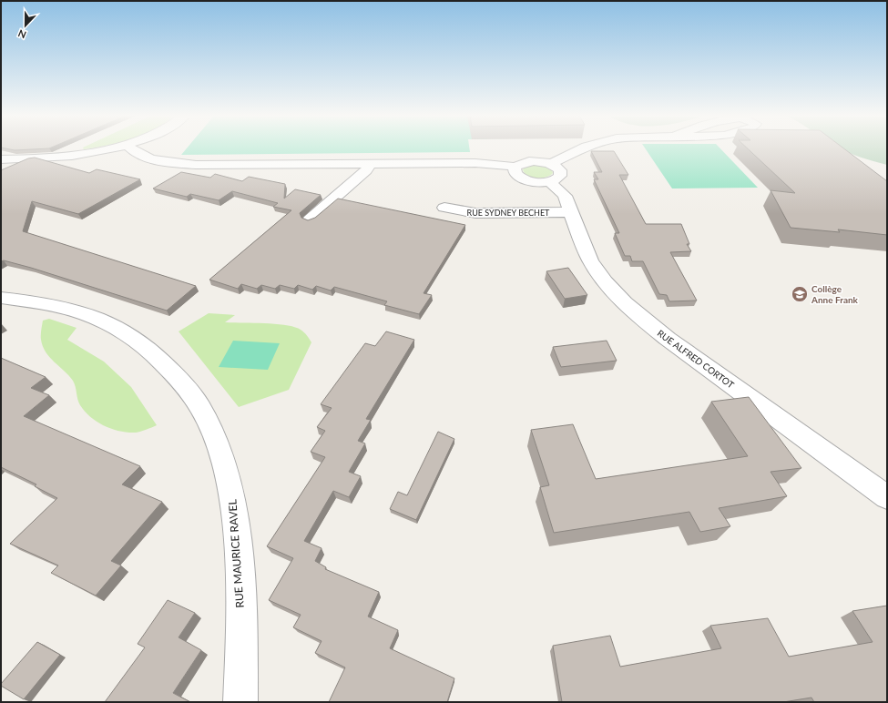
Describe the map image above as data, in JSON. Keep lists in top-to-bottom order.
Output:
{
  "streets": {
    "street": ["RUE SYDNEY BECHET", "RUE ALFRED CORTOT", "RUE MAURICE RAVEL"]
  },
  "crossings": [
    ["RUE SYDNEY BECHET", "RUE ALFRED CORTOT"]
  ],
  "places": {
    "school or university": ["Collège Anne Frank"]
  },
  "north": "bottom"
}
